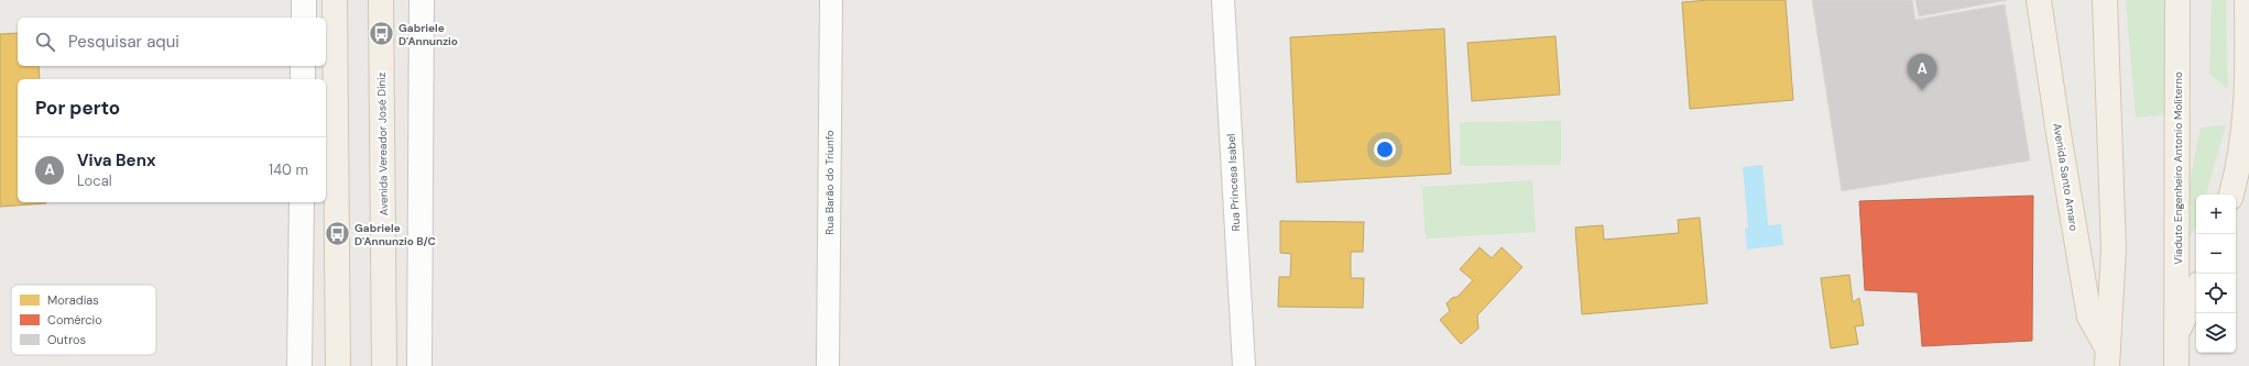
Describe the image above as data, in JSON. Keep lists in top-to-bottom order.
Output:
{
  "streets": {
    "main road": ["Avenida Vereador José Diniz", "Viaduto Engenheiro Antonio Moliterno", "Avenida Santo Amaro"],
    "street": ["Rua Barão do Triunfo", "Rua Princesa Isabel"]
  },
  "places": {
    "bus stop": ["Gabriele D'Annunzio", "Gabriele D'Annunzio B/C"]
  },
  "legend": ["Moradias", "Comércio", "Outros"],
  "page": {
    "search": "Pesquisar aqui",
    "pins": "A",
    "heading": "Por perto",
    "list": [
      {
        "mark": "A",
        "name": "Viva Benx",
        "note": "Local",
        "value": "140 m"
      }
    ],
    "map_buttons": ["+", "−"]
  }
}
